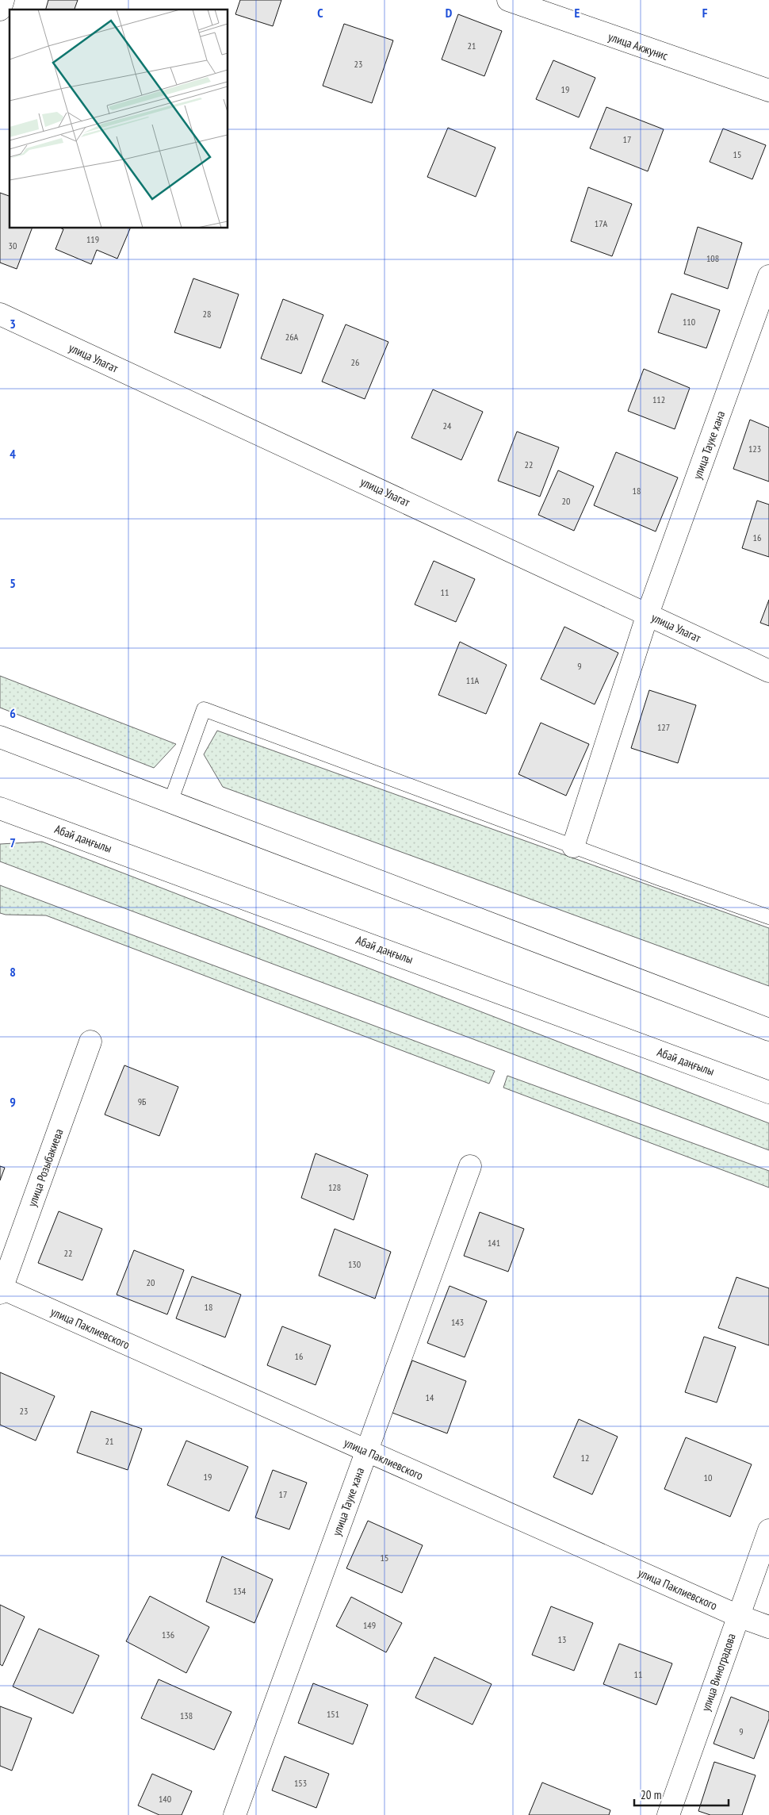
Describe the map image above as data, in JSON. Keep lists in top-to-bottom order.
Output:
{
  "streets": {
    "street": [
      "улица Акжунис",
      "улица Улагат",
      "улица Тауке хана",
      "Абай даңғылы",
      "улица Розыбакиева",
      "улица Паклиевского",
      "улица Виноградова"
    ]
  },
  "crossings": [
    ["улица Улагат", "улица Тауке хана"],
    ["улица Тауке хана", "улица Паклиевского"],
    ["улица Розыбакиева", "улица Паклиевского"],
    ["улица Паклиевского", "улица Виноградова"]
  ],
  "house_numbers": [
    "21",
    "23",
    "19",
    "17",
    "15",
    "17А",
    "119",
    "30",
    "108",
    "28",
    "110",
    "26А",
    "26",
    "112",
    "24",
    "123",
    "22",
    "18",
    "20",
    "16",
    "11",
    "9",
    "11А",
    "127",
    "9Б",
    "128",
    "141",
    "22",
    "130",
    "20",
    "18",
    "143",
    "16",
    "14",
    "23",
    "21",
    "12",
    "19",
    "10",
    "17",
    "15",
    "134",
    "149",
    "136",
    "13",
    "11",
    "151",
    "138",
    "9",
    "153",
    "140"
  ],
  "scale_bar": "20 m",
  "grid": {
    "columns": [
      "C",
      "D",
      "E",
      "F"
    ],
    "rows": [
      "3",
      "4",
      "5",
      "6",
      "7",
      "8",
      "9"
    ]
  }
}
